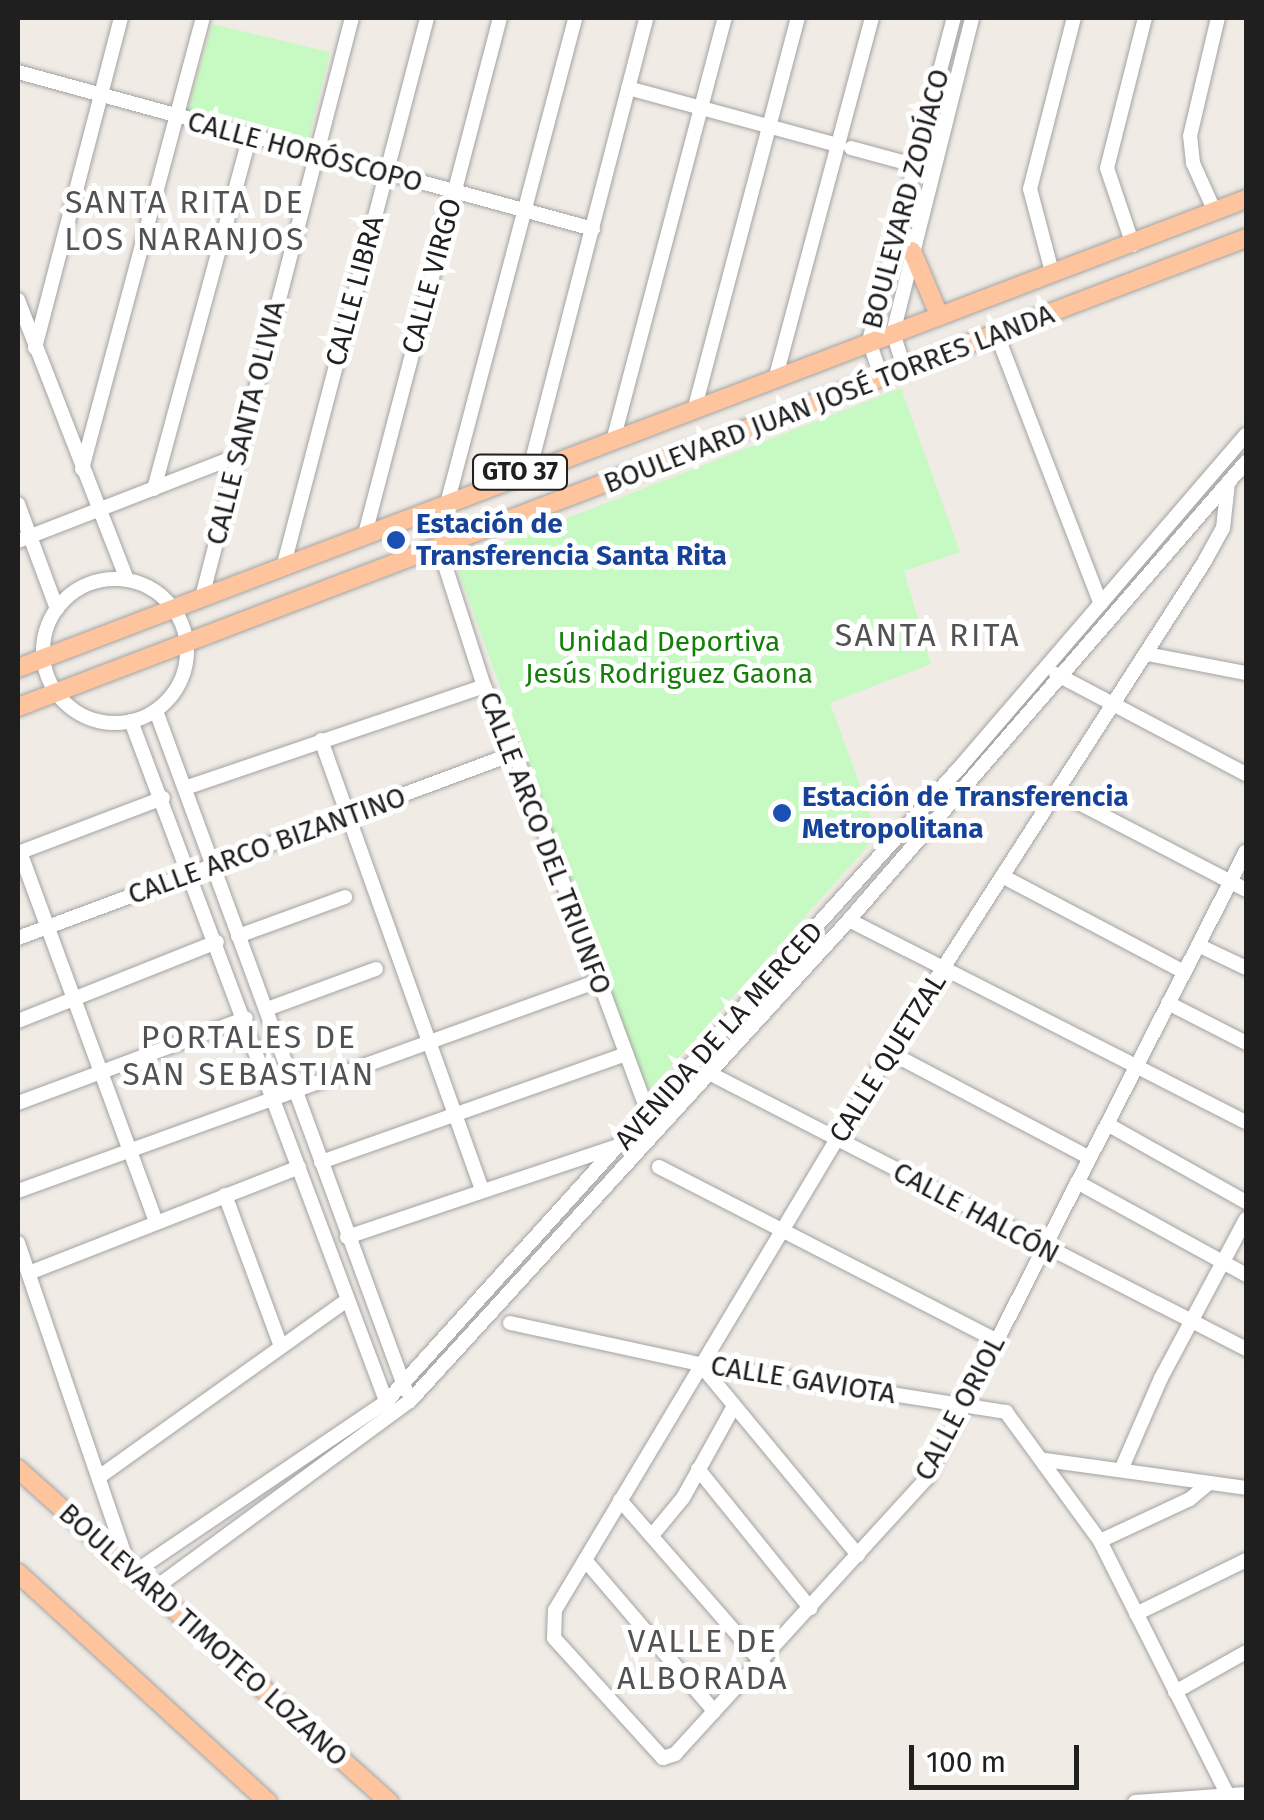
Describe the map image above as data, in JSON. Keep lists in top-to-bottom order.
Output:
{
  "streets": {
    "main road": ["BOULEVARD JUAN JOSÉ TORRES LANDA", "GTO 37", "BOULEVARD TIMOTEO LOZANO"],
    "street": [
      "CALLE HORÓSCOPO",
      "BOULEVARD ZODÍACO",
      "CALLE VIRGO",
      "CALLE LIBRA",
      "CALLE SANTA OLIVIA",
      "CALLE ARCO DEL TRIUNFO",
      "CALLE ARCO BIZANTINO",
      "AVENIDA DE LA MERCED",
      "CALLE QUETZAL",
      "CALLE HALCÓN",
      "CALLE GAVIOTA",
      "CALLE ORIOL"
    ]
  },
  "crossings": [
    ["CALLE HORÓSCOPO", "CALLE VIRGO"],
    ["CALLE HORÓSCOPO", "CALLE LIBRA"],
    ["CALLE HORÓSCOPO", "CALLE SANTA OLIVIA"],
    ["BOULEVARD ZODÍACO", "BOULEVARD JUAN JOSÉ TORRES LANDA"],
    ["CALLE VIRGO", "BOULEVARD JUAN JOSÉ TORRES LANDA"],
    ["CALLE LIBRA", "BOULEVARD JUAN JOSÉ TORRES LANDA"],
    ["BOULEVARD JUAN JOSÉ TORRES LANDA", "CALLE SANTA OLIVIA"],
    ["BOULEVARD JUAN JOSÉ TORRES LANDA", "CALLE ARCO DEL TRIUNFO"],
    ["CALLE ARCO DEL TRIUNFO", "CALLE ARCO BIZANTINO"],
    ["CALLE ARCO DEL TRIUNFO", "AVENIDA DE LA MERCED"],
    ["AVENIDA DE LA MERCED", "CALLE QUETZAL"],
    ["AVENIDA DE LA MERCED", "CALLE HALCÓN"],
    ["AVENIDA DE LA MERCED", "BOULEVARD TIMOTEO LOZANO"],
    ["CALLE QUETZAL", "CALLE HALCÓN"],
    ["CALLE QUETZAL", "CALLE GAVIOTA"],
    ["CALLE QUETZAL", "CALLE ORIOL"],
    ["CALLE HALCÓN", "CALLE ORIOL"],
    ["CALLE GAVIOTA", "CALLE ORIOL"]
  ],
  "districts": [
    "SANTA RITA DE LOS NARANJOS",
    "SANTA RITA",
    "PORTALES DE SAN SEBASTIAN",
    "VALLE DE ALBORADA"
  ],
  "parks": ["Unidad Deportiva Jesús Rodriguez Gaona"],
  "places": ["Estación de Transferencia Santa Rita", "Estación de Transferencia Metropolitana"],
  "scale_bar": "100 m"
}
